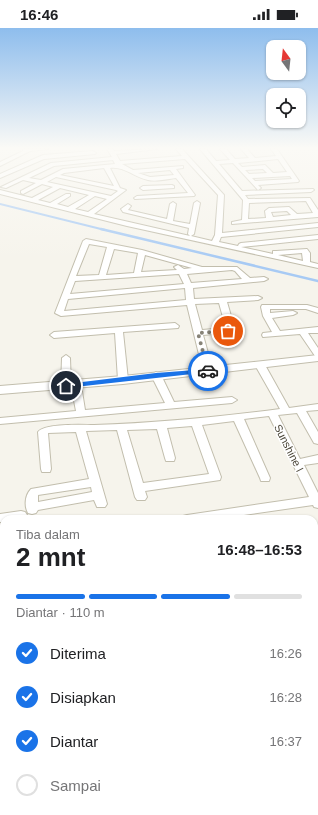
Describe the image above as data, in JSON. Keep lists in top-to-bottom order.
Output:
{
  "streets": {
    "street": ["Sunshine I"]
  },
  "north": "top",
  "page": {
    "status": "16:46",
    "heading": ["2 mnt", "Tiba dalam", "16:48–16:53"],
    "bar": "Diantar · 110 m",
    "list": [
      ["Diterima", "16:26"],
      ["Disiapkan", "16:28"],
      ["Diantar", "16:37"],
      "Sampai"
    ]
  }
}
